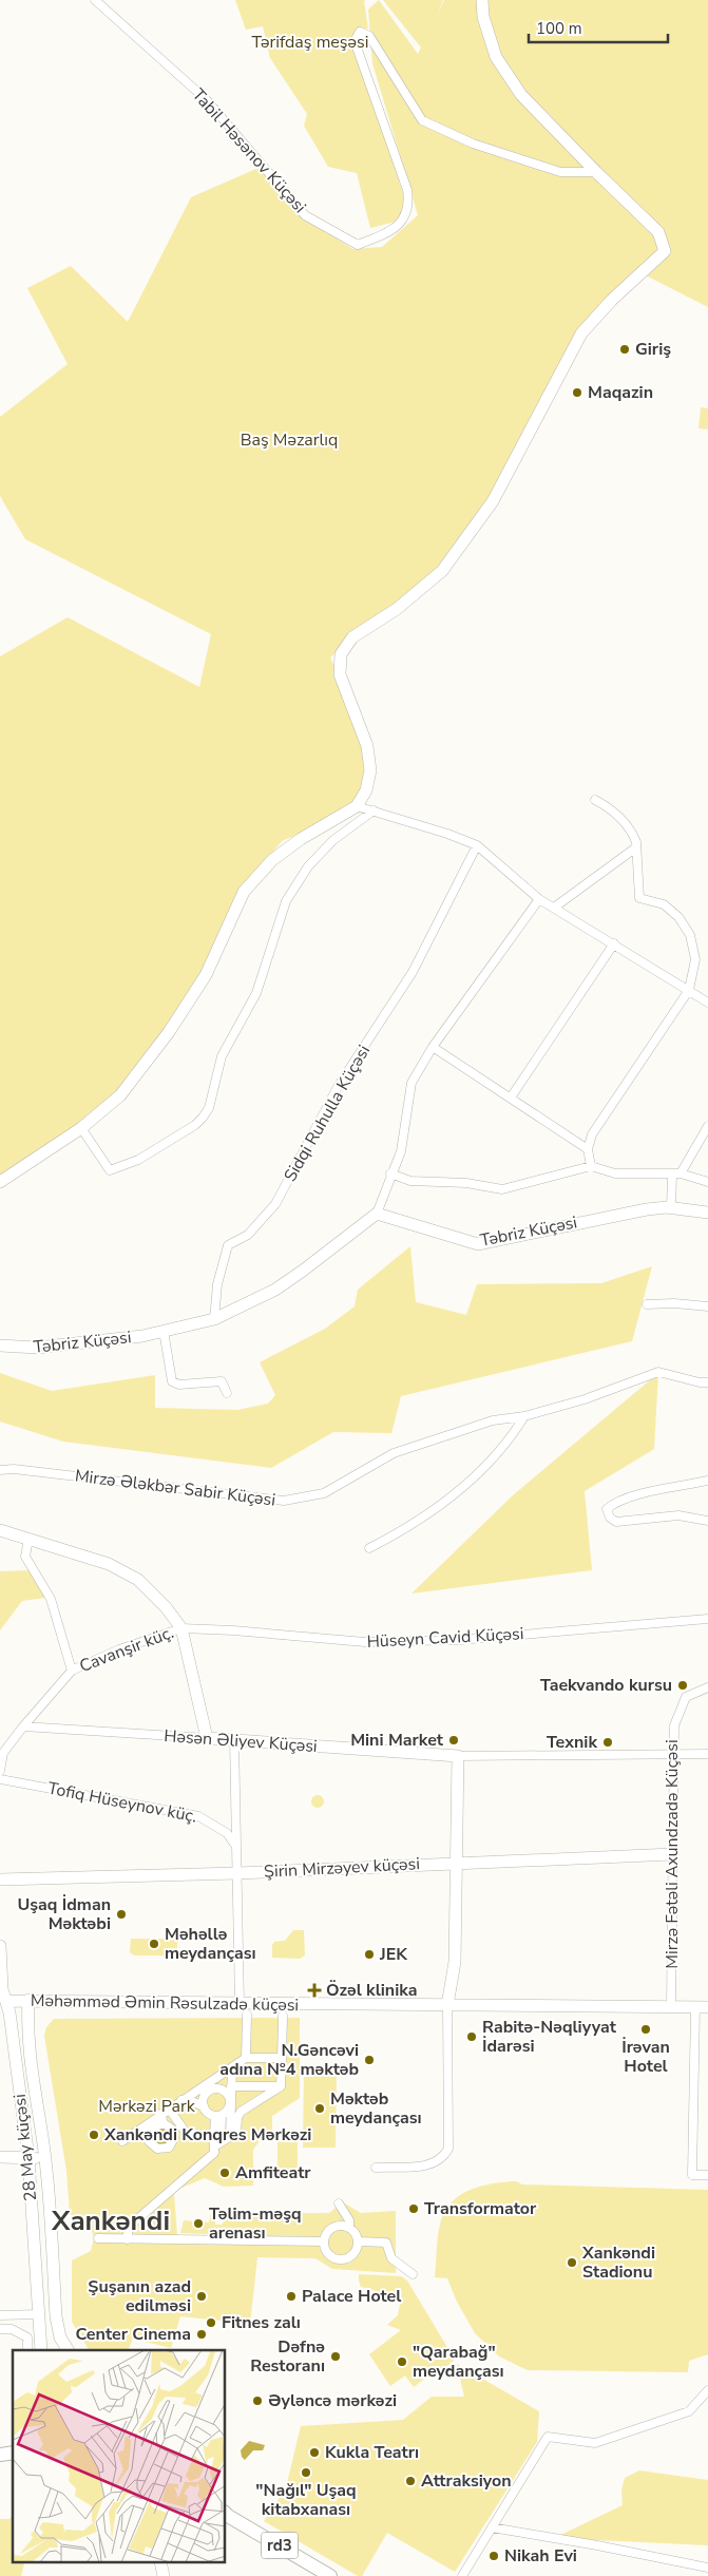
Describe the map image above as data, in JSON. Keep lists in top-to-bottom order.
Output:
{
  "streets": {
    "main road": ["rd3"],
    "street": [
      "Tabil Həsənov Küçəsi",
      "Sidqi Ruhulla Küçəsi",
      "Təbriz Küçəsi",
      "Mirzə Ələkbər Sabir Küçəsi",
      "Hüseyn Cavid Küçəsi",
      "Cavanşir küç.",
      "Həsən Əliyev Küçəsi",
      "Tofiq Hüseynov küç.",
      "Mirzə Fətəli Axundzadə Küçəsi",
      "Şirin Mirzəyev küçəsi",
      "Məhəmməd Əmin Rəsulzadə küçəsi",
      "28 May küçəsi"
    ]
  },
  "crossings": [
    ["Sidqi Ruhulla Küçəsi", "Təbriz Küçəsi"],
    ["Hüseyn Cavid Küçəsi", "Cavanşir küç."],
    ["Həsən Əliyev Küçəsi", "Mirzə Fətəli Axundzadə Küçəsi"],
    ["Mirzə Fətəli Axundzadə Küçəsi", "Şirin Mirzəyev küçəsi"],
    ["Mirzə Fətəli Axundzadə Küçəsi", "Məhəmməd Əmin Rəsulzadə küçəsi"],
    ["Məhəmməd Əmin Rəsulzadə küçəsi", "28 May küçəsi"]
  ],
  "districts": ["Xankəndi"],
  "parks": ["Tərifdaş meşəsi", "Baş Məzarlıq", "Mərkəzi Park"],
  "places": {
    "other": [
      "Giriş",
      "Maqazin",
      "Taekvando kursu",
      "Mini Market",
      "Texnik",
      "Uşaq İdman Məktəbi",
      "Məhəllə meydançası",
      "JEK",
      "İrəvan Hotel",
      "Rabitə-Nəqliyyat İdarəsi",
      "N.Gəncəvi adına №4 məktəb",
      "Məktəb meydançası",
      "Xankəndi Konqres Mərkəzi",
      "Amfiteatr",
      "Transformator",
      "Təlim-məşq arenası",
      "Xankəndi Stadionu",
      "Şuşanın azad edilməsi",
      "Palace Hotel",
      "Fitnes zalı",
      "Center Cinema",
      "Dəfnə Restoranı",
      "\"Qarabağ\" meydançası",
      "Əyləncə mərkəzi",
      "Kukla Teatrı",
      "\"Nağıl\" Uşaq kitabxanası",
      "Attraksiyon",
      "Nikah Evi"
    ],
    "health": ["Özəl klinika"]
  },
  "scale_bar": "100 m"
}
